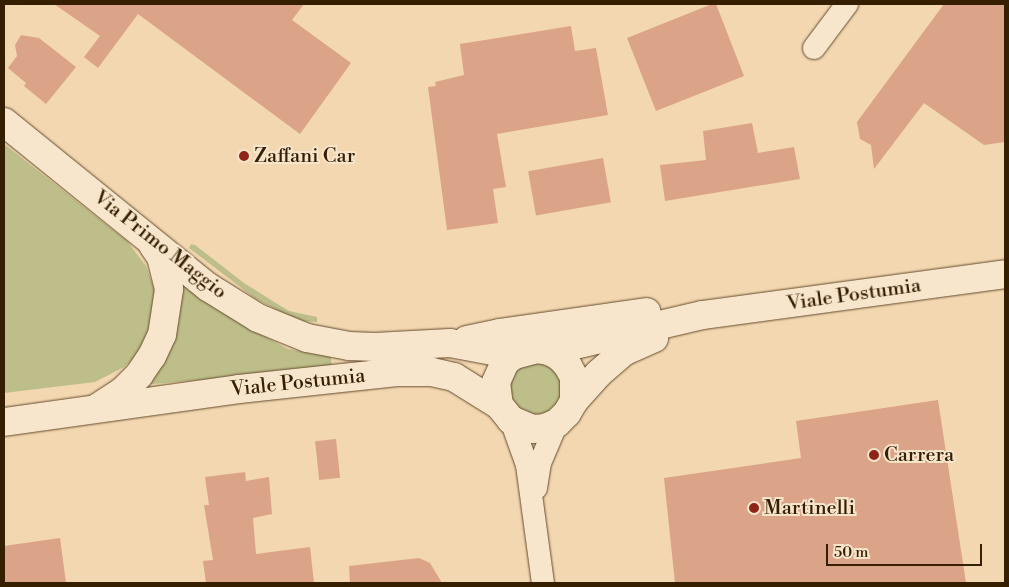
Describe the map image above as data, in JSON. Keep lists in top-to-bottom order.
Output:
{
  "streets": {
    "main road": ["Via Primo Maggio", "Viale Postumia"]
  },
  "crossings": [
    ["Via Primo Maggio", "Viale Postumia"]
  ],
  "places": ["Zaffani Car", "Carrera", "Martinelli"],
  "scale_bar": "50 m"
}
